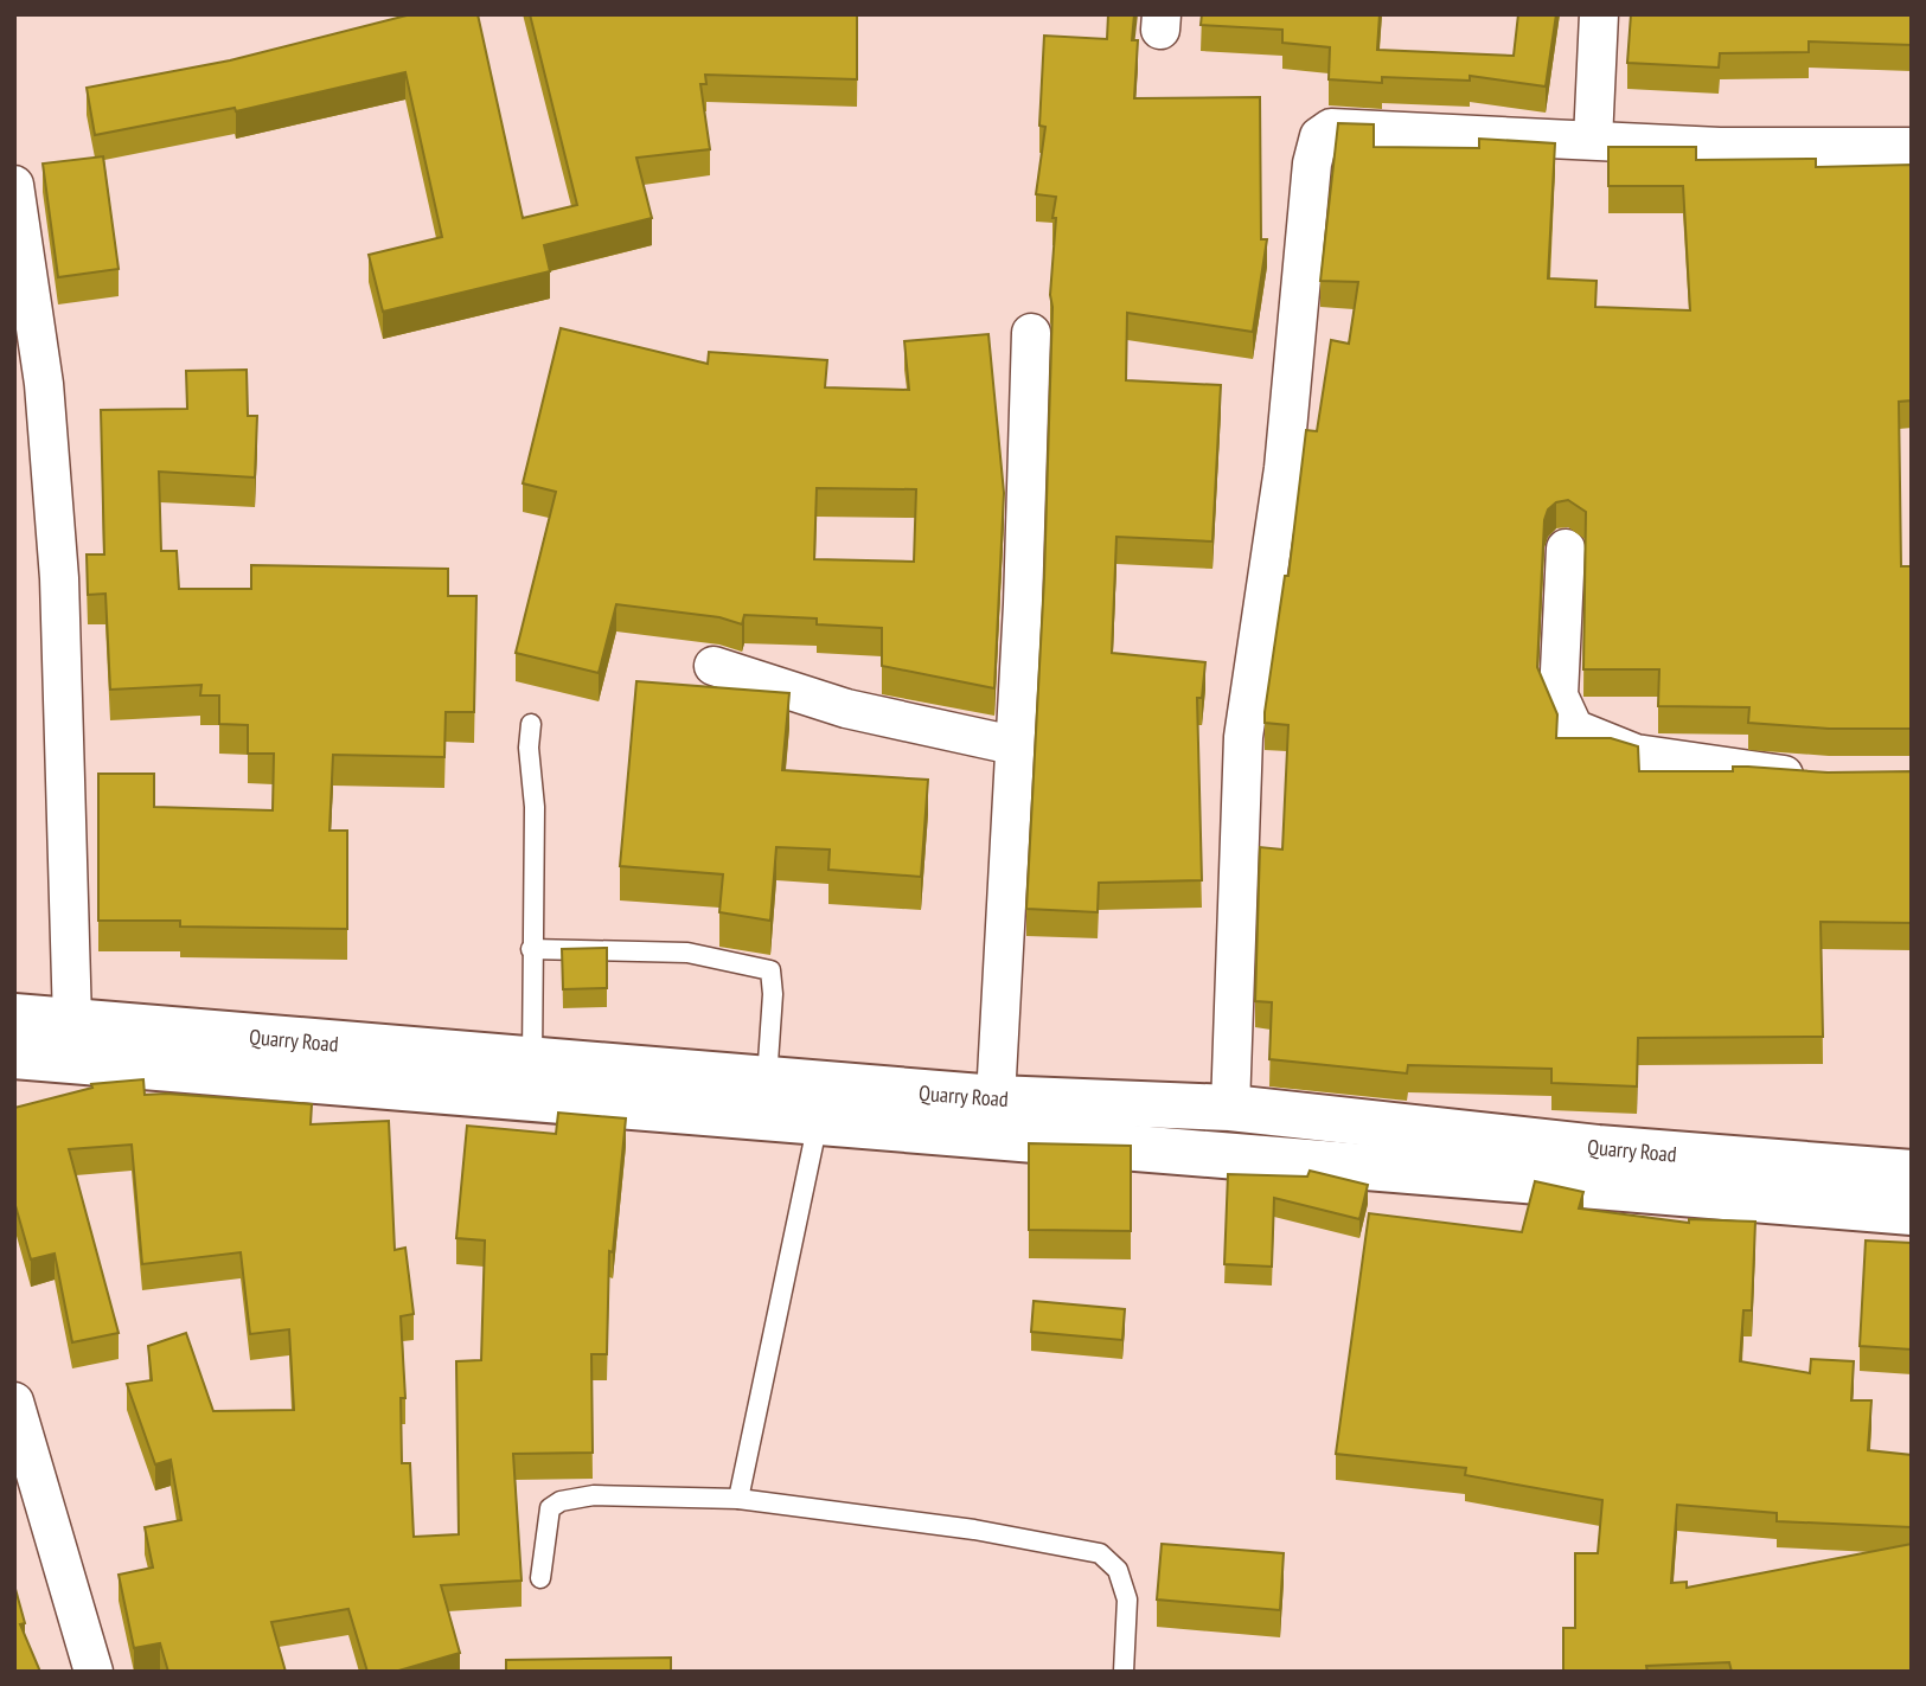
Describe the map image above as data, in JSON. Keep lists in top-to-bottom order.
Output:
{
  "streets": {
    "main road": ["Quarry Road"]
  }
}
